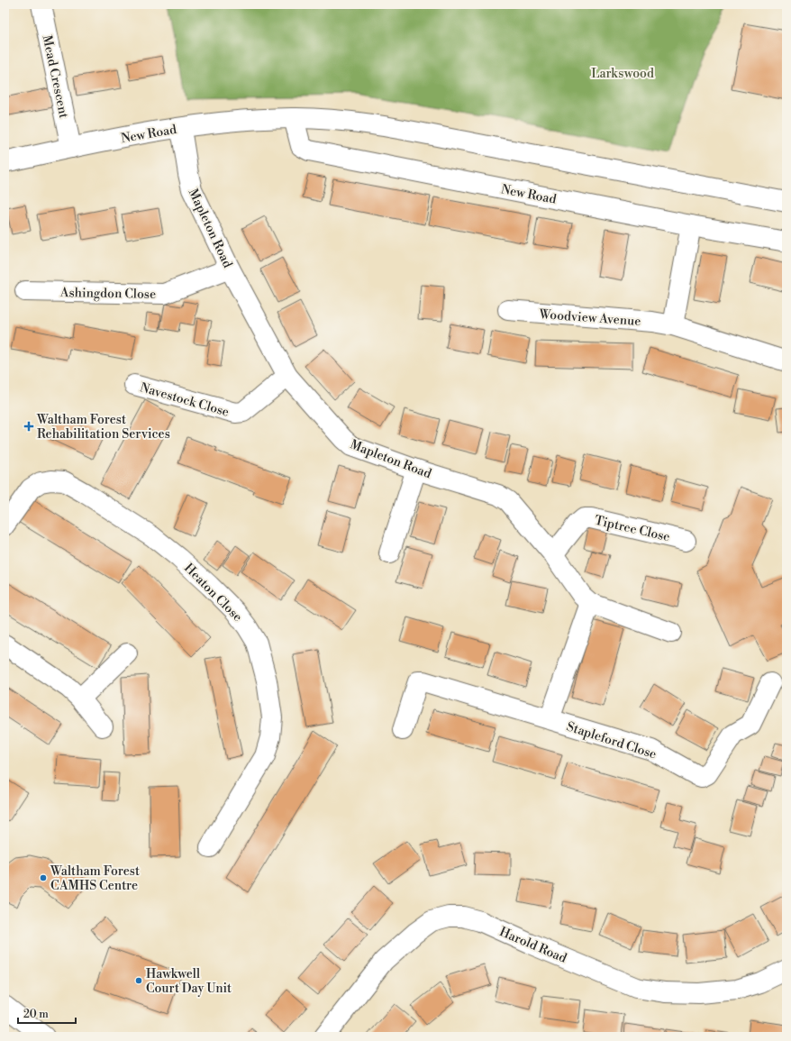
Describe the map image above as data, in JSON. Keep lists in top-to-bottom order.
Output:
{
  "streets": {
    "street": [
      "Mead Crescent",
      "New Road",
      "Mapleton Road",
      "Ashingdon Close",
      "Woodview Avenue",
      "Navestock Close",
      "Tiptree Close",
      "Heaton Close",
      "Stapleford Close",
      "Harold Road"
    ]
  },
  "crossings": [
    ["Mead Crescent", "New Road"],
    ["New Road", "Mapleton Road"],
    ["Mapleton Road", "Ashingdon Close"],
    ["Mapleton Road", "Navestock Close"],
    ["Mapleton Road", "Tiptree Close"],
    ["Mapleton Road", "Stapleford Close"]
  ],
  "parks": ["Larkswood"],
  "places": {
    "health": ["Waltham Forest Rehabilitation Services"],
    "other": ["Waltham Forest CAMHS Centre", "Hawkwell Court Day Unit"]
  },
  "scale_bar": "20 m"
}
